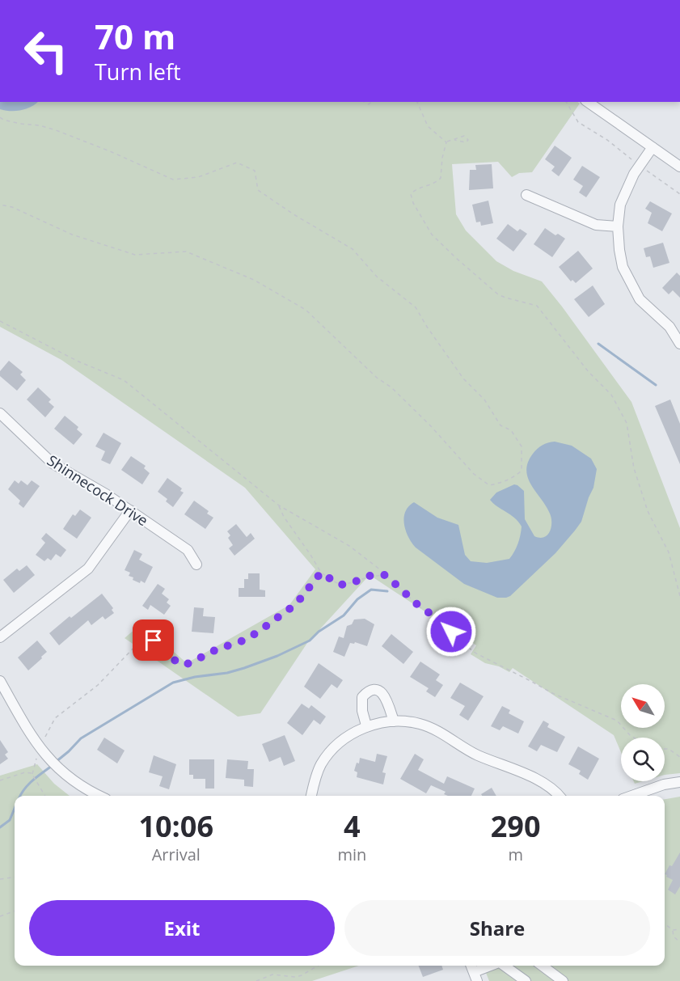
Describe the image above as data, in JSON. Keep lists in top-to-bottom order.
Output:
{
  "streets": {
    "street": ["Shinnecock Drive"]
  },
  "north": "top left",
  "page": {
    "turn": ["70 m", "Turn left"],
    "eta": [
      "10:06",
      "Arrival",
      "4",
      "min",
      "290",
      "m"
    ],
    "buttons": ["Exit", "Share"]
  }
}
